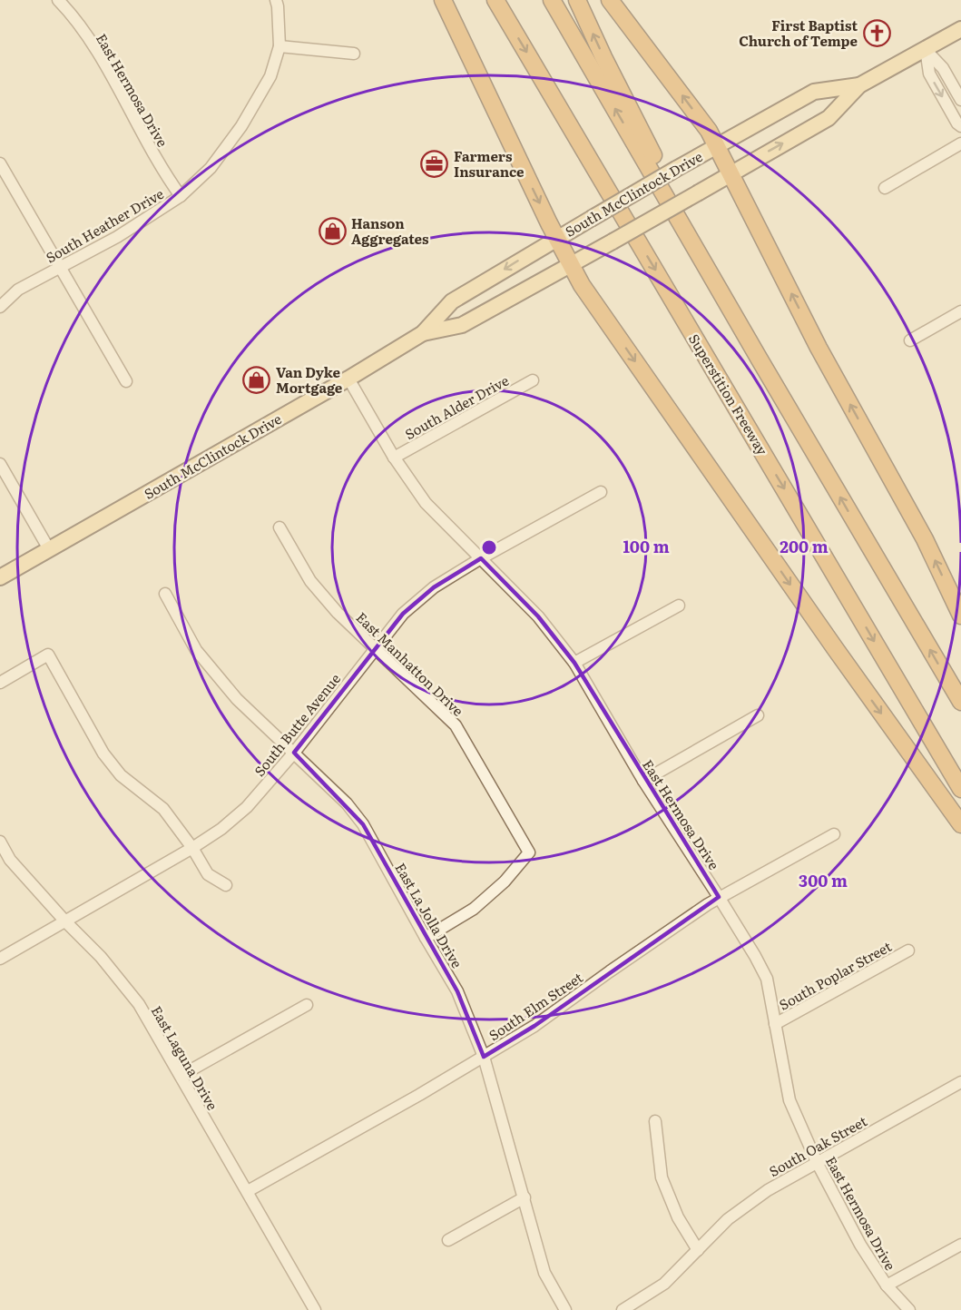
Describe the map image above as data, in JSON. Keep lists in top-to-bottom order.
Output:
{
  "streets": {
    "highway": ["Superstition Freeway"],
    "main road": ["South McClintock Drive"],
    "street": [
      "East Hermosa Drive",
      "South Heather Drive",
      "South Alder Drive",
      "East Manhatton Drive",
      "South Butte Avenue",
      "East La Jolla Drive",
      "South Poplar Street",
      "South Elm Street",
      "East Laguna Drive",
      "South Oak Street"
    ]
  },
  "crossings": [
    ["East Hermosa Drive", "South McClintock Drive"],
    ["East Hermosa Drive", "South Heather Drive"],
    ["East Hermosa Drive", "South Alder Drive"],
    ["East Hermosa Drive", "South Butte Avenue"],
    ["East Hermosa Drive", "South Poplar Street"],
    ["East Hermosa Drive", "South Elm Street"],
    ["East Hermosa Drive", "South Oak Street"],
    ["East Manhatton Drive", "South Butte Avenue"],
    ["East Manhatton Drive", "East La Jolla Drive"],
    ["South Butte Avenue", "East La Jolla Drive"],
    ["South Butte Avenue", "East Laguna Drive"],
    ["East La Jolla Drive", "South Elm Street"],
    ["South Elm Street", "East Laguna Drive"]
  ],
  "places": {
    "church": ["First Baptist Church of Tempe"],
    "office": ["Farmers Insurance"],
    "shop": ["Hanson Aggregates", "Van Dyke Mortgage"]
  },
  "rings": ["100 m", "200 m", "300 m"]
}
